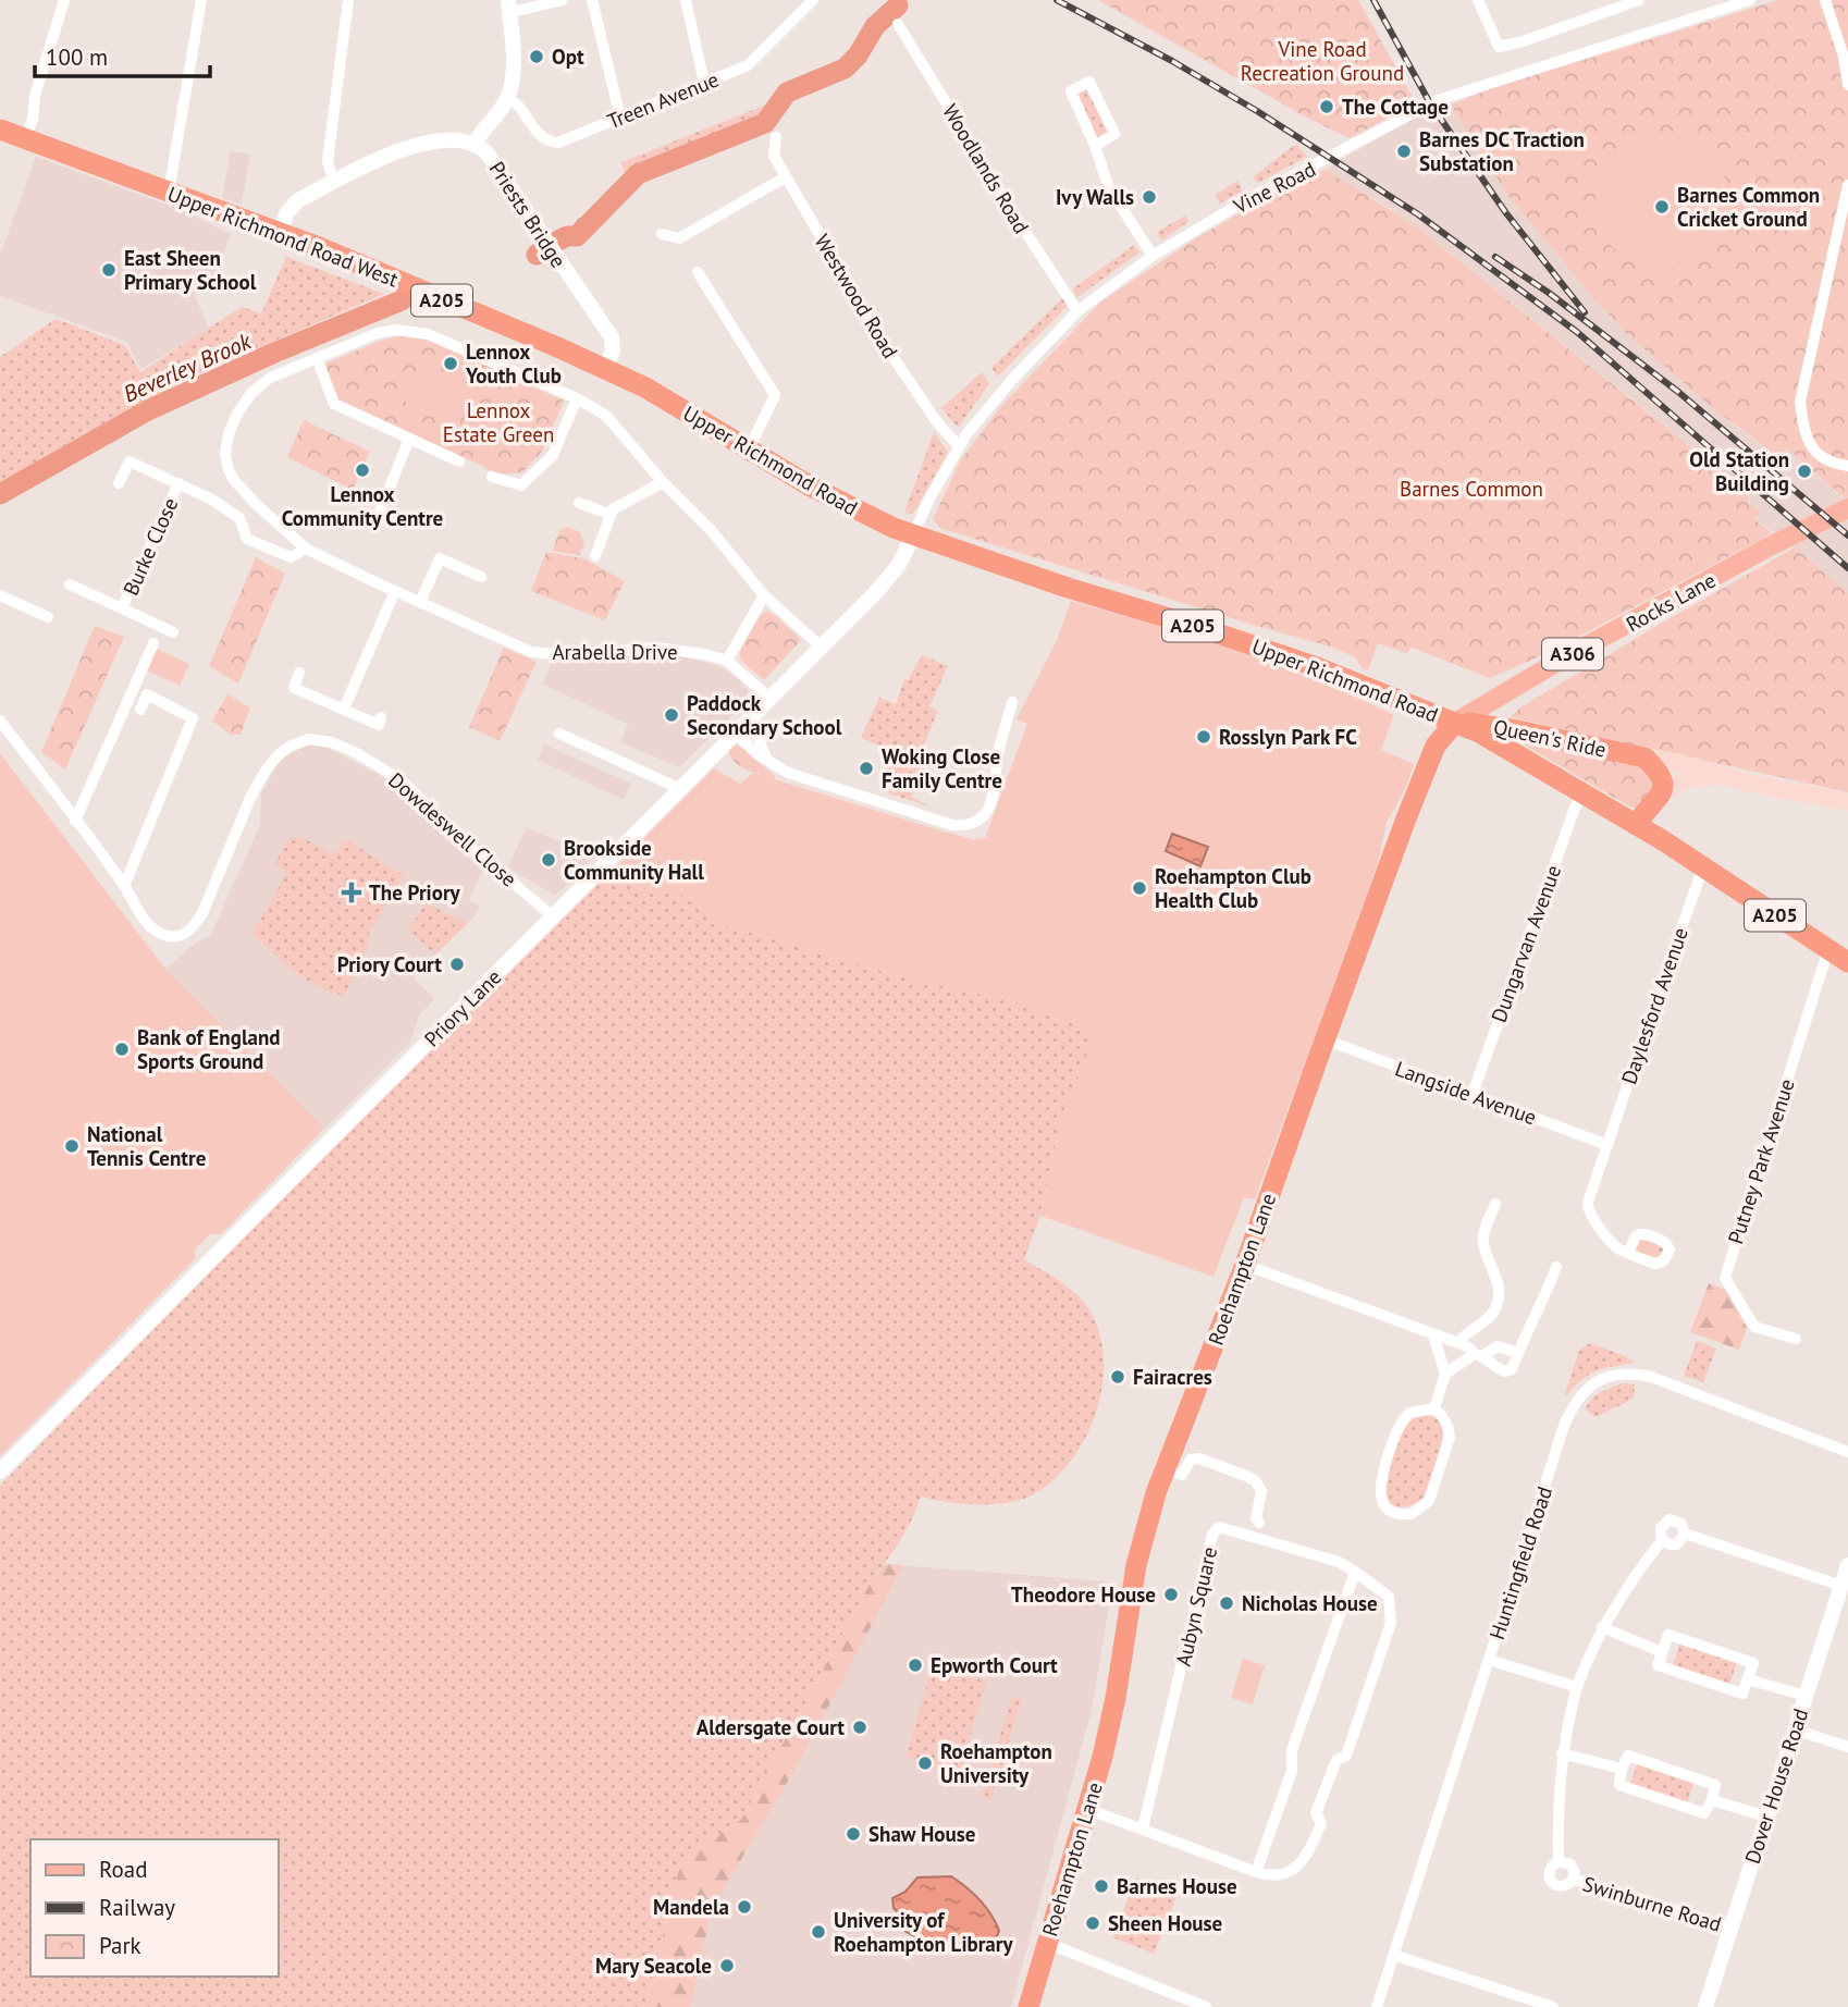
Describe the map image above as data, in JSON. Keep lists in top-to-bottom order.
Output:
{
  "streets": {
    "highway": [
      "Upper Richmond Road West",
      "A205",
      "Upper Richmond Road",
      "A306",
      "Queen's Ride",
      "Roehampton Lane"
    ],
    "main road": ["Rocks Lane"],
    "street": [
      "Treen Avenue",
      "Woodlands Road",
      "Vine Road",
      "Priests Bridge",
      "Westwood Road",
      "Burke Close",
      "Arabella Drive",
      "Dowdeswell Close",
      "Dungarvan Avenue",
      "Daylesford Avenue",
      "Priory Lane",
      "Langside Avenue",
      "Putney Park Avenue",
      "Huntingfield Road",
      "Aubyn Square",
      "Dover House Road",
      "Swinburne Road"
    ]
  },
  "crossings": [
    ["Woodlands Road", "Vine Road"],
    ["Vine Road", "Westwood Road"],
    ["Vine Road", "Upper Richmond Road"],
    ["Vine Road", "Priory Lane"],
    ["Priests Bridge", "Upper Richmond Road West"],
    ["Priests Bridge", "Upper Richmond Road"],
    ["Upper Richmond Road West", "Upper Richmond Road"],
    ["Upper Richmond Road", "Rocks Lane"],
    ["Upper Richmond Road", "Queen's Ride"],
    ["Upper Richmond Road", "Dungarvan Avenue"],
    ["Upper Richmond Road", "Daylesford Avenue"],
    ["Upper Richmond Road", "Priory Lane"],
    ["Upper Richmond Road", "Putney Park Avenue"],
    ["Upper Richmond Road", "Roehampton Lane"],
    ["Burke Close", "Arabella Drive"],
    ["Rocks Lane", "Queen's Ride"],
    ["Rocks Lane", "Roehampton Lane"],
    ["Arabella Drive", "Priory Lane"],
    ["Queen's Ride", "Roehampton Lane"],
    ["Dowdeswell Close", "Priory Lane"],
    ["Dungarvan Avenue", "Langside Avenue"],
    ["Daylesford Avenue", "Langside Avenue"],
    ["Langside Avenue", "Roehampton Lane"],
    ["Roehampton Lane", "Aubyn Square"],
    ["Dover House Road", "Swinburne Road"]
  ],
  "water": ["Beverley Brook"],
  "parks": ["Vine Road Recreation Ground", "Lennox Estate Green", "Barnes Common"],
  "places": {
    "other": [
      "Opt",
      "The Cottage",
      "Barnes DC Traction Substation",
      "Ivy Walls",
      "Barnes Common Cricket Ground",
      "East Sheen Primary School",
      "Lennox Youth Club",
      "Lennox Community Centre",
      "Old Station Building",
      "Paddock Secondary School",
      "Rosslyn Park FC",
      "Woking Close Family Centre",
      "Brookside Community Hall",
      "Roehampton Club Health Club",
      "Priory Court",
      "Bank of England Sports Ground",
      "National Tennis Centre",
      "Fairacres",
      "Theodore House",
      "Nicholas House",
      "Epworth Court",
      "Aldersgate Court",
      "Roehampton University",
      "Shaw House",
      "Barnes House",
      "Mandela",
      "Sheen House",
      "University of Roehampton Library",
      "Mary Seacole"
    ],
    "health": ["The Priory"]
  },
  "legend": ["Road", "Railway", "Park"],
  "scale_bar": "100 m"
}
